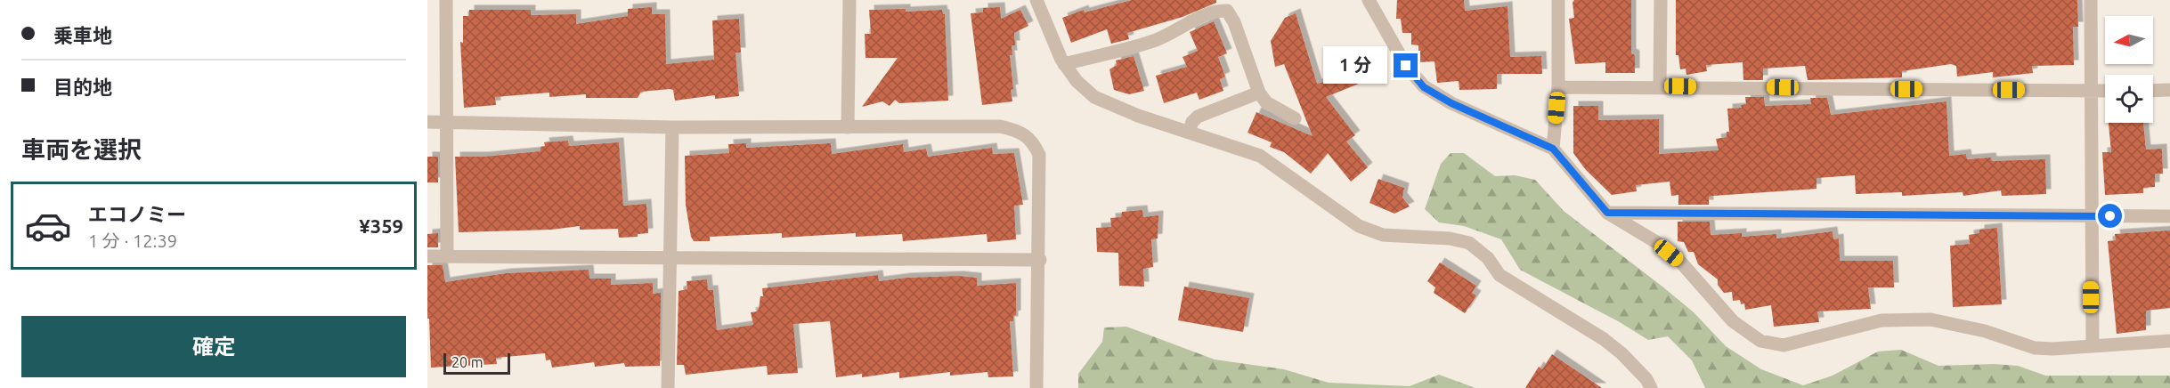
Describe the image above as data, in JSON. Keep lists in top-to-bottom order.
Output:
{
  "scale_bar": "20 m",
  "north": "left",
  "page": {
    "banner": ["乗車地", "目的地"],
    "bubble": "1 分",
    "heading": "車両を選択",
    "list": [
      {
        "name": "エコノミー",
        "note": "1 分 · 12:39",
        "value": "¥359"
      }
    ],
    "buttons": "確定",
    "scale": "20 m"
  }
}
